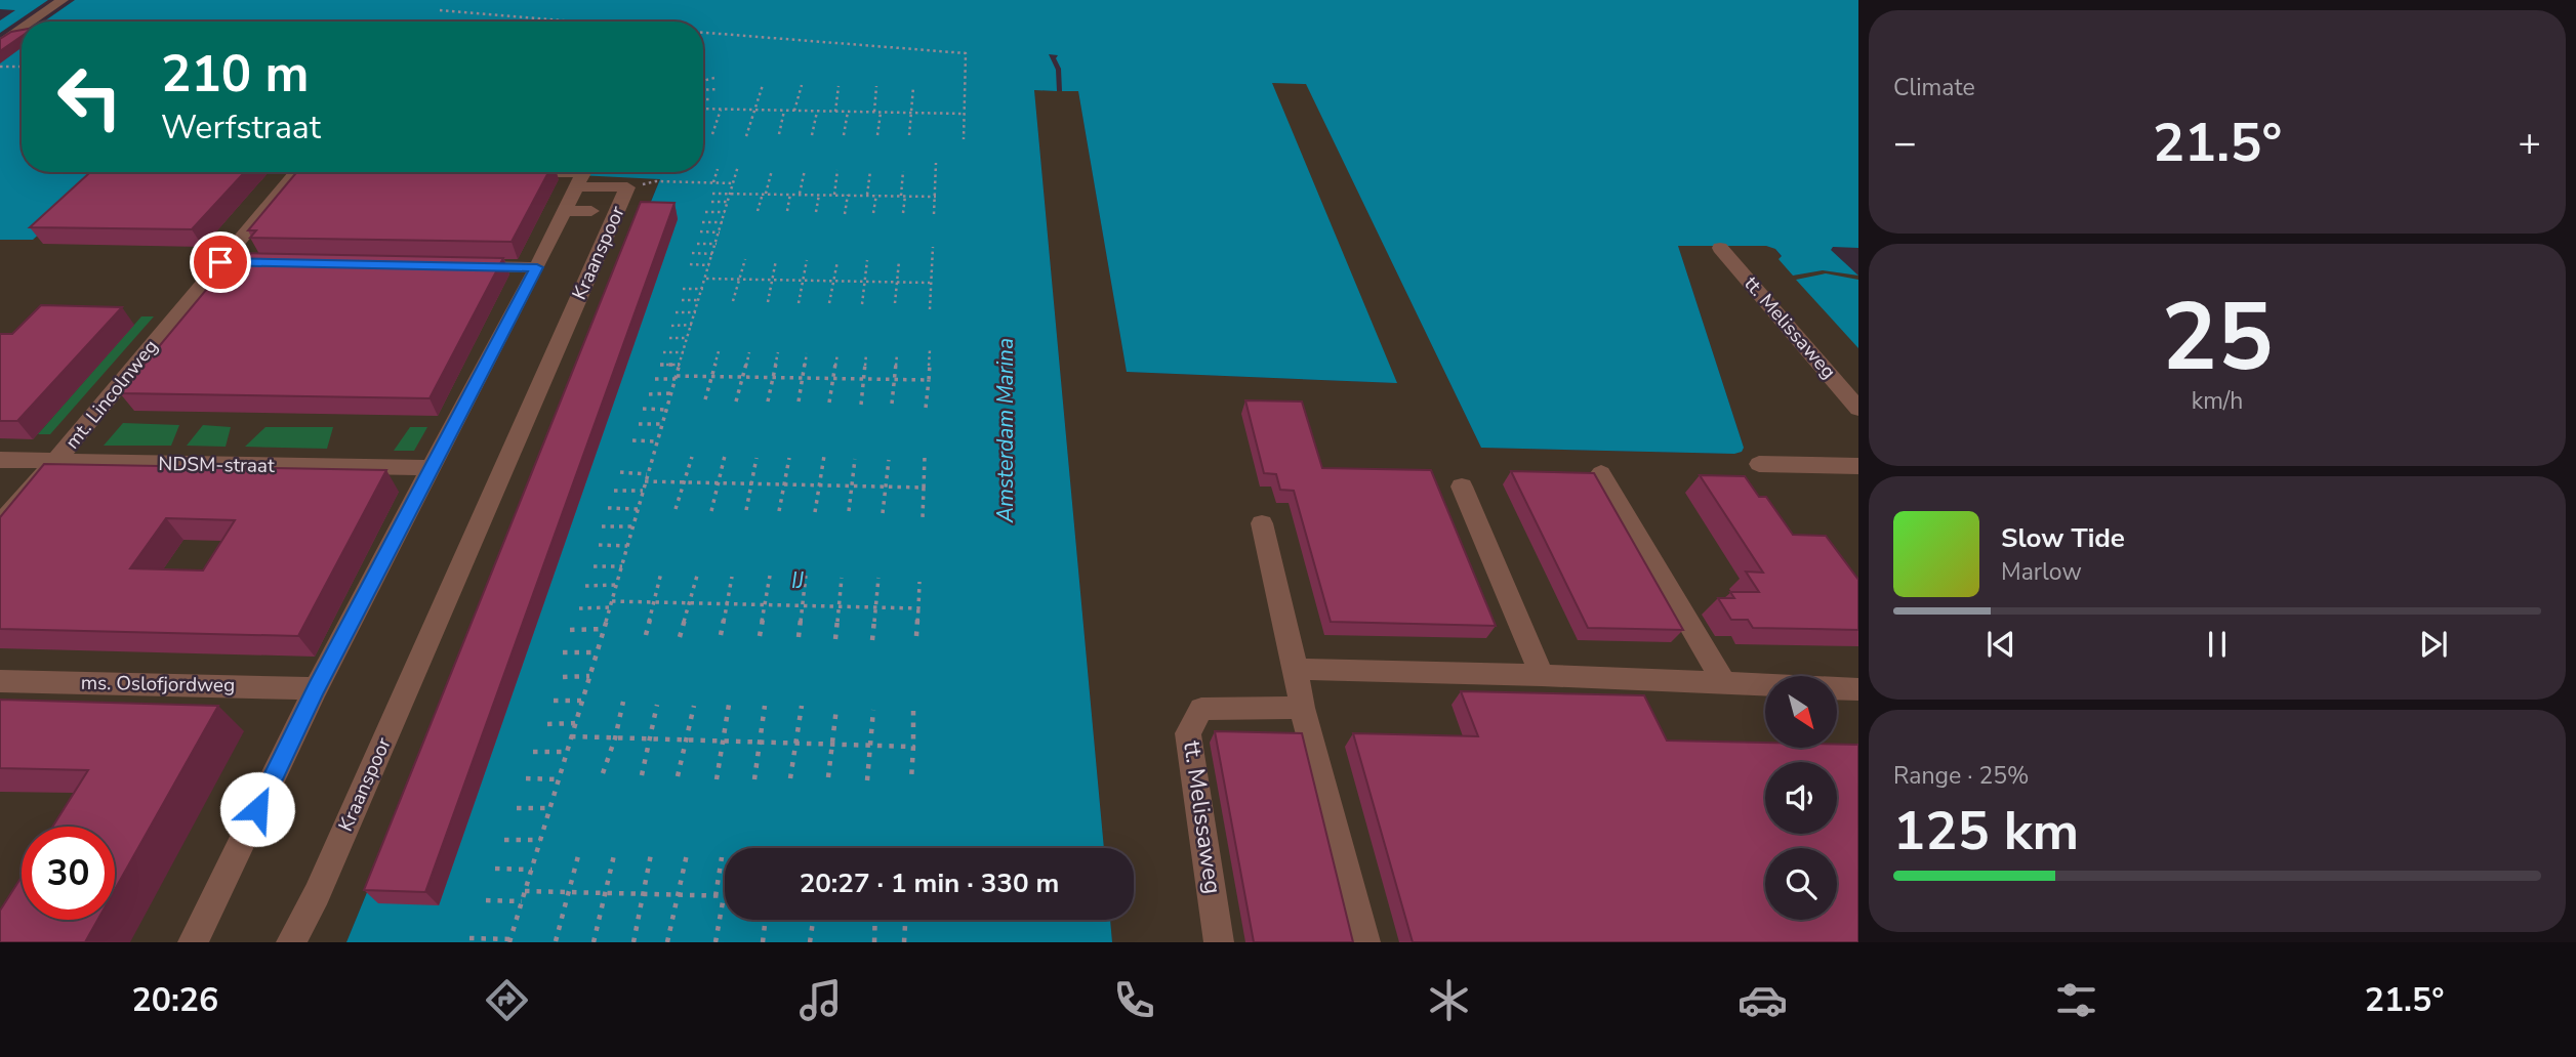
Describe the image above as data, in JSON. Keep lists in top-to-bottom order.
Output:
{
  "streets": {
    "street": [
      "Kraanspoor",
      "tt. Melissaweg",
      "mt. Lincolnweg",
      "NDSM-straat",
      "ms. Oslofjordweg"
    ]
  },
  "crossings": [
    ["mt. Lincolnweg", "NDSM-straat"]
  ],
  "water": ["Amsterdam Marina", "IJ"],
  "north": "bottom right",
  "page": {
    "tile": [
      "Climate",
      ["25", "km/h"],
      ["Range · 25%", "125 km"]
    ],
    "turn": ["210 m", "Werfstraat"],
    "heat": ["−", "21.5°", "+"],
    "song": ["Slow Tide", "Marlow"],
    "limit": "30",
    "trip": "20:27 · 1 min · 330 m",
    "tabs": ["20:26", "21.5°"]
  }
}
